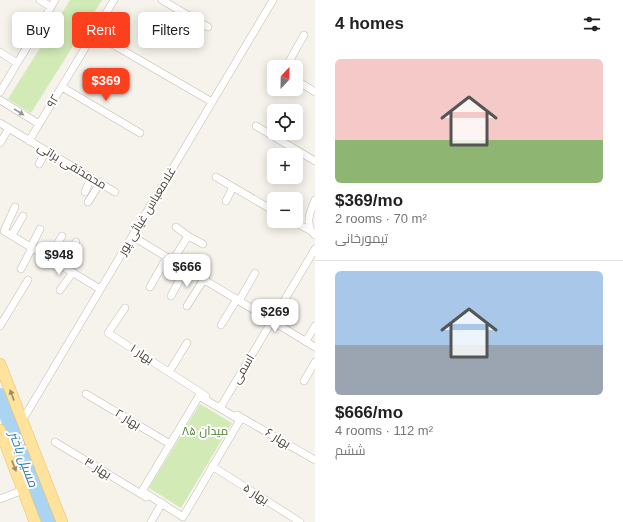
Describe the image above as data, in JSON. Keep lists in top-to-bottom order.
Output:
{
  "streets": {
    "street": [
      "۹۲",
      "محمدتقی براتی",
      "غلامعباس غیاثی پور",
      "بهار ۱",
      "اسمی",
      "بهار ۲",
      "بهار ۶",
      "بهار ۳",
      "بهار ۵"
    ]
  },
  "crossings": [
    ["۹۲", "محمدتقی براتی"],
    ["بهار ۱", "اسمی"],
    ["بهار ۱", "بهار ۶"],
    ["اسمی", "بهار ۶"]
  ],
  "water": ["مسیل باختر"],
  "parks": ["میدان ۸۵"],
  "north": "top",
  "page": {
    "heading": "4 homes",
    "chip": ["Buy", "Rent", "Filters"],
    "list": [
      {
        "name": "$369/mo",
        "note": "2 rooms · 70 m² · تیمورخانی"
      },
      {
        "name": "$666/mo",
        "note": "4 rooms · 112 m² · ششم"
      }
    ],
    "map_buttons": ["+", "−"],
    "price": [
      "$369",
      "$948",
      "$666",
      "$269"
    ]
  }
}
